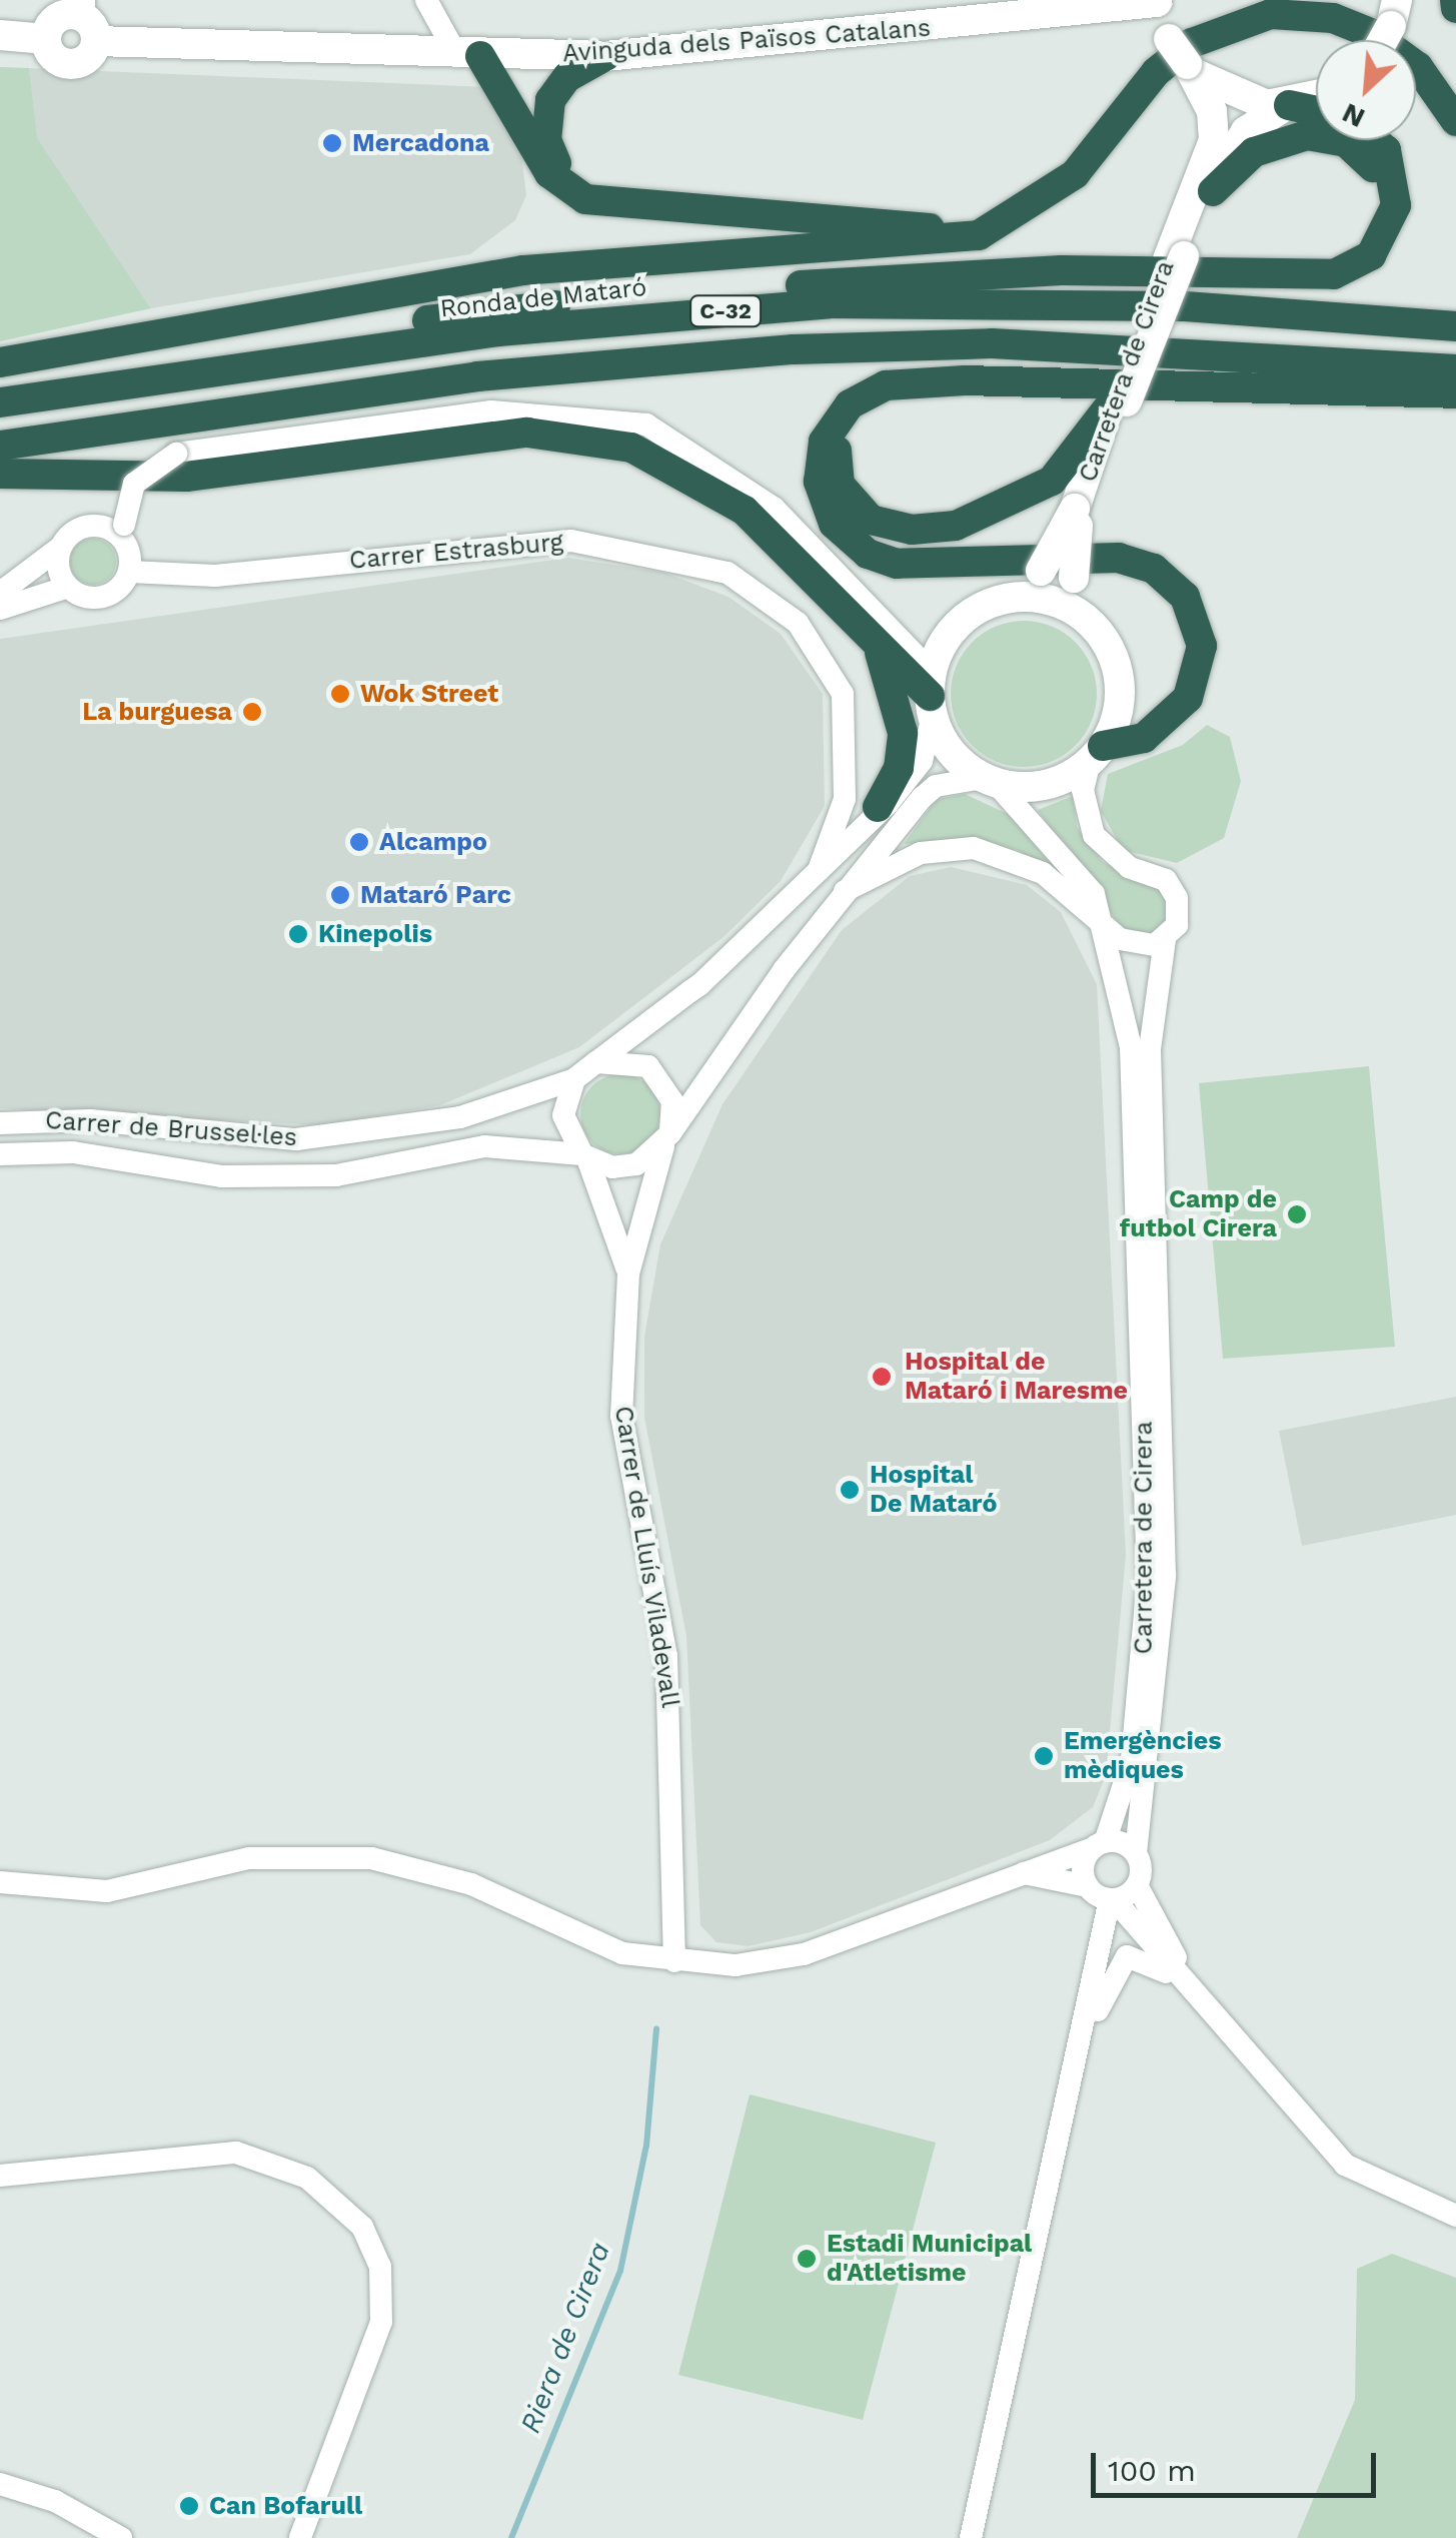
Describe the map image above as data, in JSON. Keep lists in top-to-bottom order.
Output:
{
  "streets": {
    "highway": ["Ronda de Mataró", "C-32"],
    "street": [
      "Avinguda dels Països Catalans",
      "Carretera de Cirera",
      "Carrer Estrasburg",
      "Carrer de Brussel·les",
      "Carrer de Lluís Viladevall"
    ]
  },
  "crossings": [
    ["Carrer de Brussel·les", "Carrer de Lluís Viladevall"]
  ],
  "water": ["Riera de Cirera"],
  "places": [
    "Mercadona",
    "Wok Street",
    "La burguesa",
    "Alcampo",
    "Mataró Parc",
    "Kinepolis",
    "Camp de futbol Cirera",
    "Hospital de Mataró i Maresme",
    "Hospital De Mataró",
    "Emergències mèdiques",
    "Estadi Municipal d'Atletisme",
    "Can Bofarull"
  ],
  "scale_bar": "100 m",
  "north": "bottom left"
}
